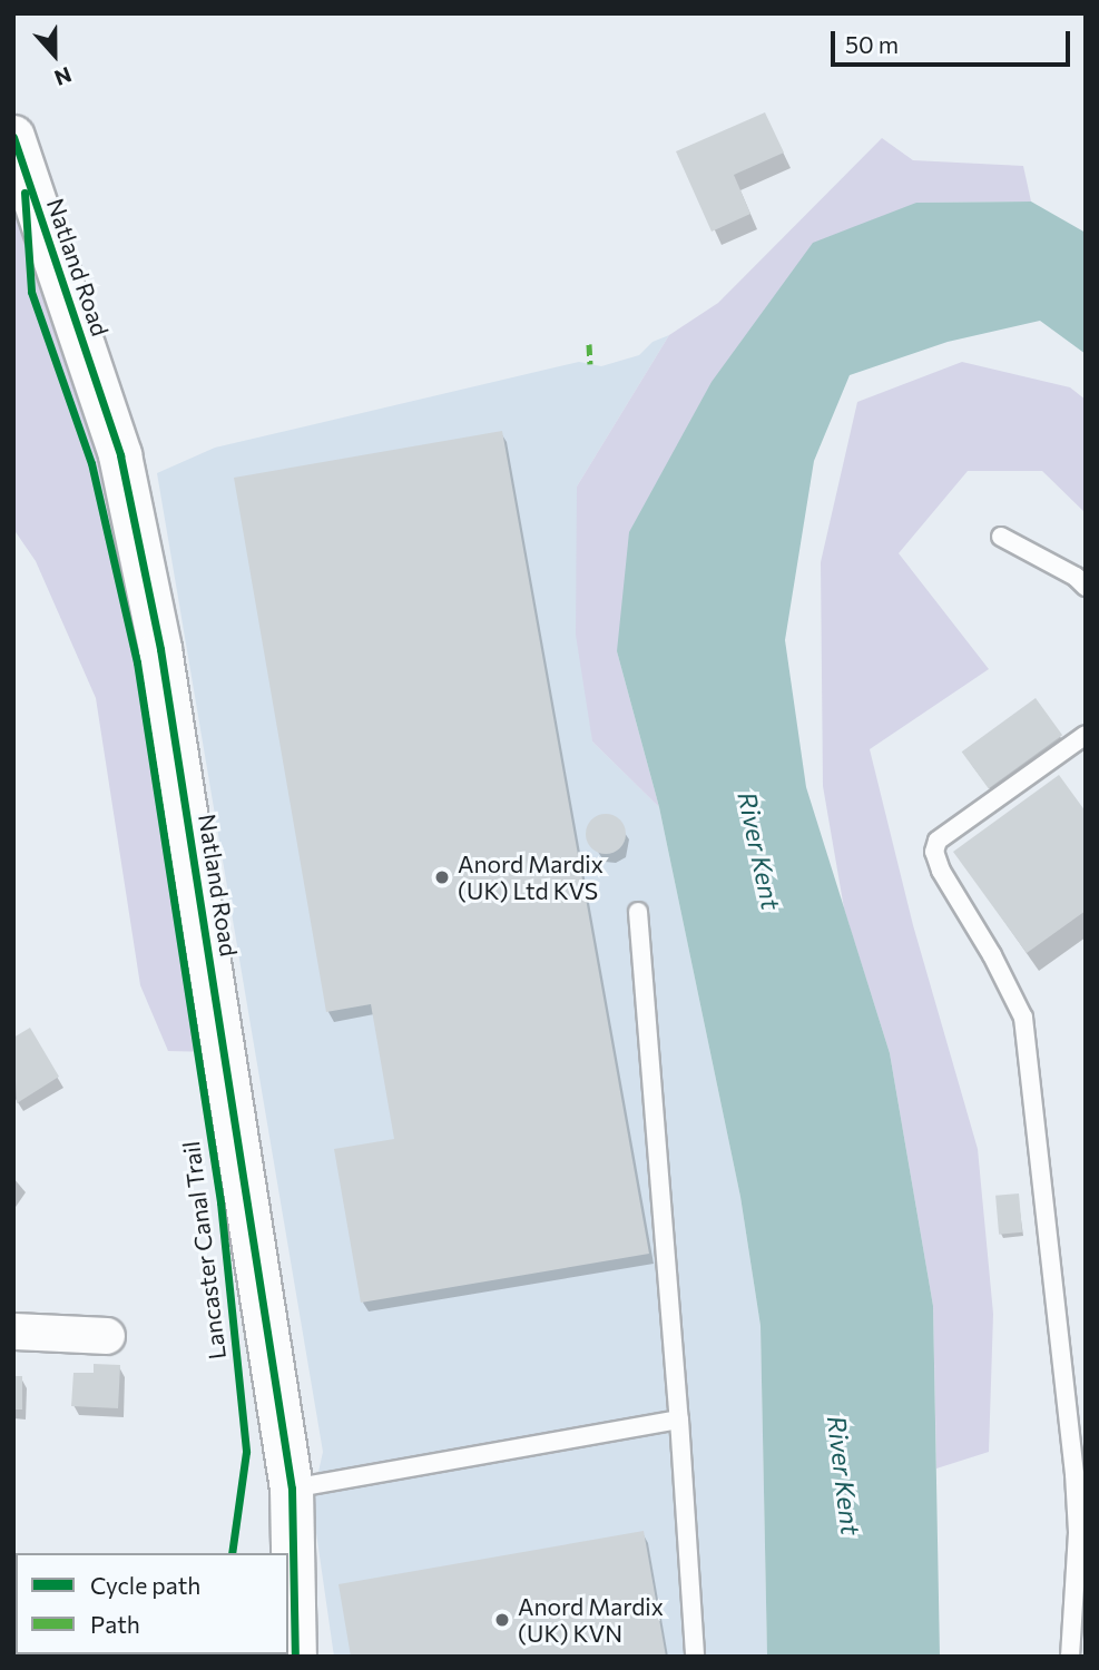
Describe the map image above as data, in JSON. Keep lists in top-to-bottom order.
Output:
{
  "streets": {
    "street": ["Natland Road"],
    "cycle path": ["Lancaster Canal Trail"]
  },
  "water": ["River Kent"],
  "places": ["Anord Mardix (UK) Ltd KVS", "Anord Mardix (UK) KVN"],
  "legend": ["Cycle path", "Path"],
  "scale_bar": "50 m",
  "north": "bottom"
}
